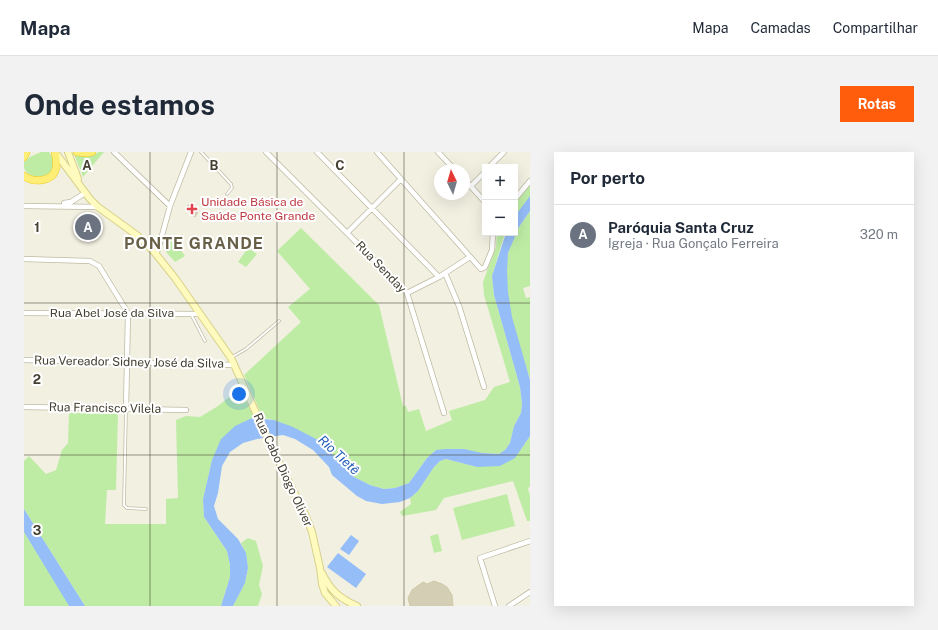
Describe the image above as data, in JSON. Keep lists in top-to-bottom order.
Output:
{
  "streets": {
    "main road": ["Rua Cabo Diogo Oliver"],
    "street": [
      "Rua Senday",
      "Rua Abel José da Silva",
      "Rua Vereador Sidney José da Silva",
      "Rua Francisco Vilela"
    ]
  },
  "crossings": [
    ["Rua Abel José da Silva", "Rua Cabo Diogo Oliver"],
    ["Rua Vereador Sidney José da Silva", "Rua Cabo Diogo Oliver"]
  ],
  "districts": ["PONTE GRANDE"],
  "water": ["Rio Tietê"],
  "places": {
    "health": ["Unidade Básica de Saúde Ponte Grande"]
  },
  "north": "top",
  "page": {
    "header": "Mapa",
    "nav": ["Mapa", "Camadas", "Compartilhar"],
    "buttons": "Rotas",
    "title": "Onde estamos",
    "heading": "Por perto",
    "map_buttons": ["+", "−"],
    "list": [
      {
        "mark": "A",
        "name": "Paróquia Santa Cruz",
        "note": "Igreja · Rua Gonçalo Ferreira",
        "value": "320 m"
      }
    ],
    "pins": "A"
  },
  "grid": {
    "columns": ["A", "B", "C"],
    "rows": ["1", "2", "3"]
  }
}
